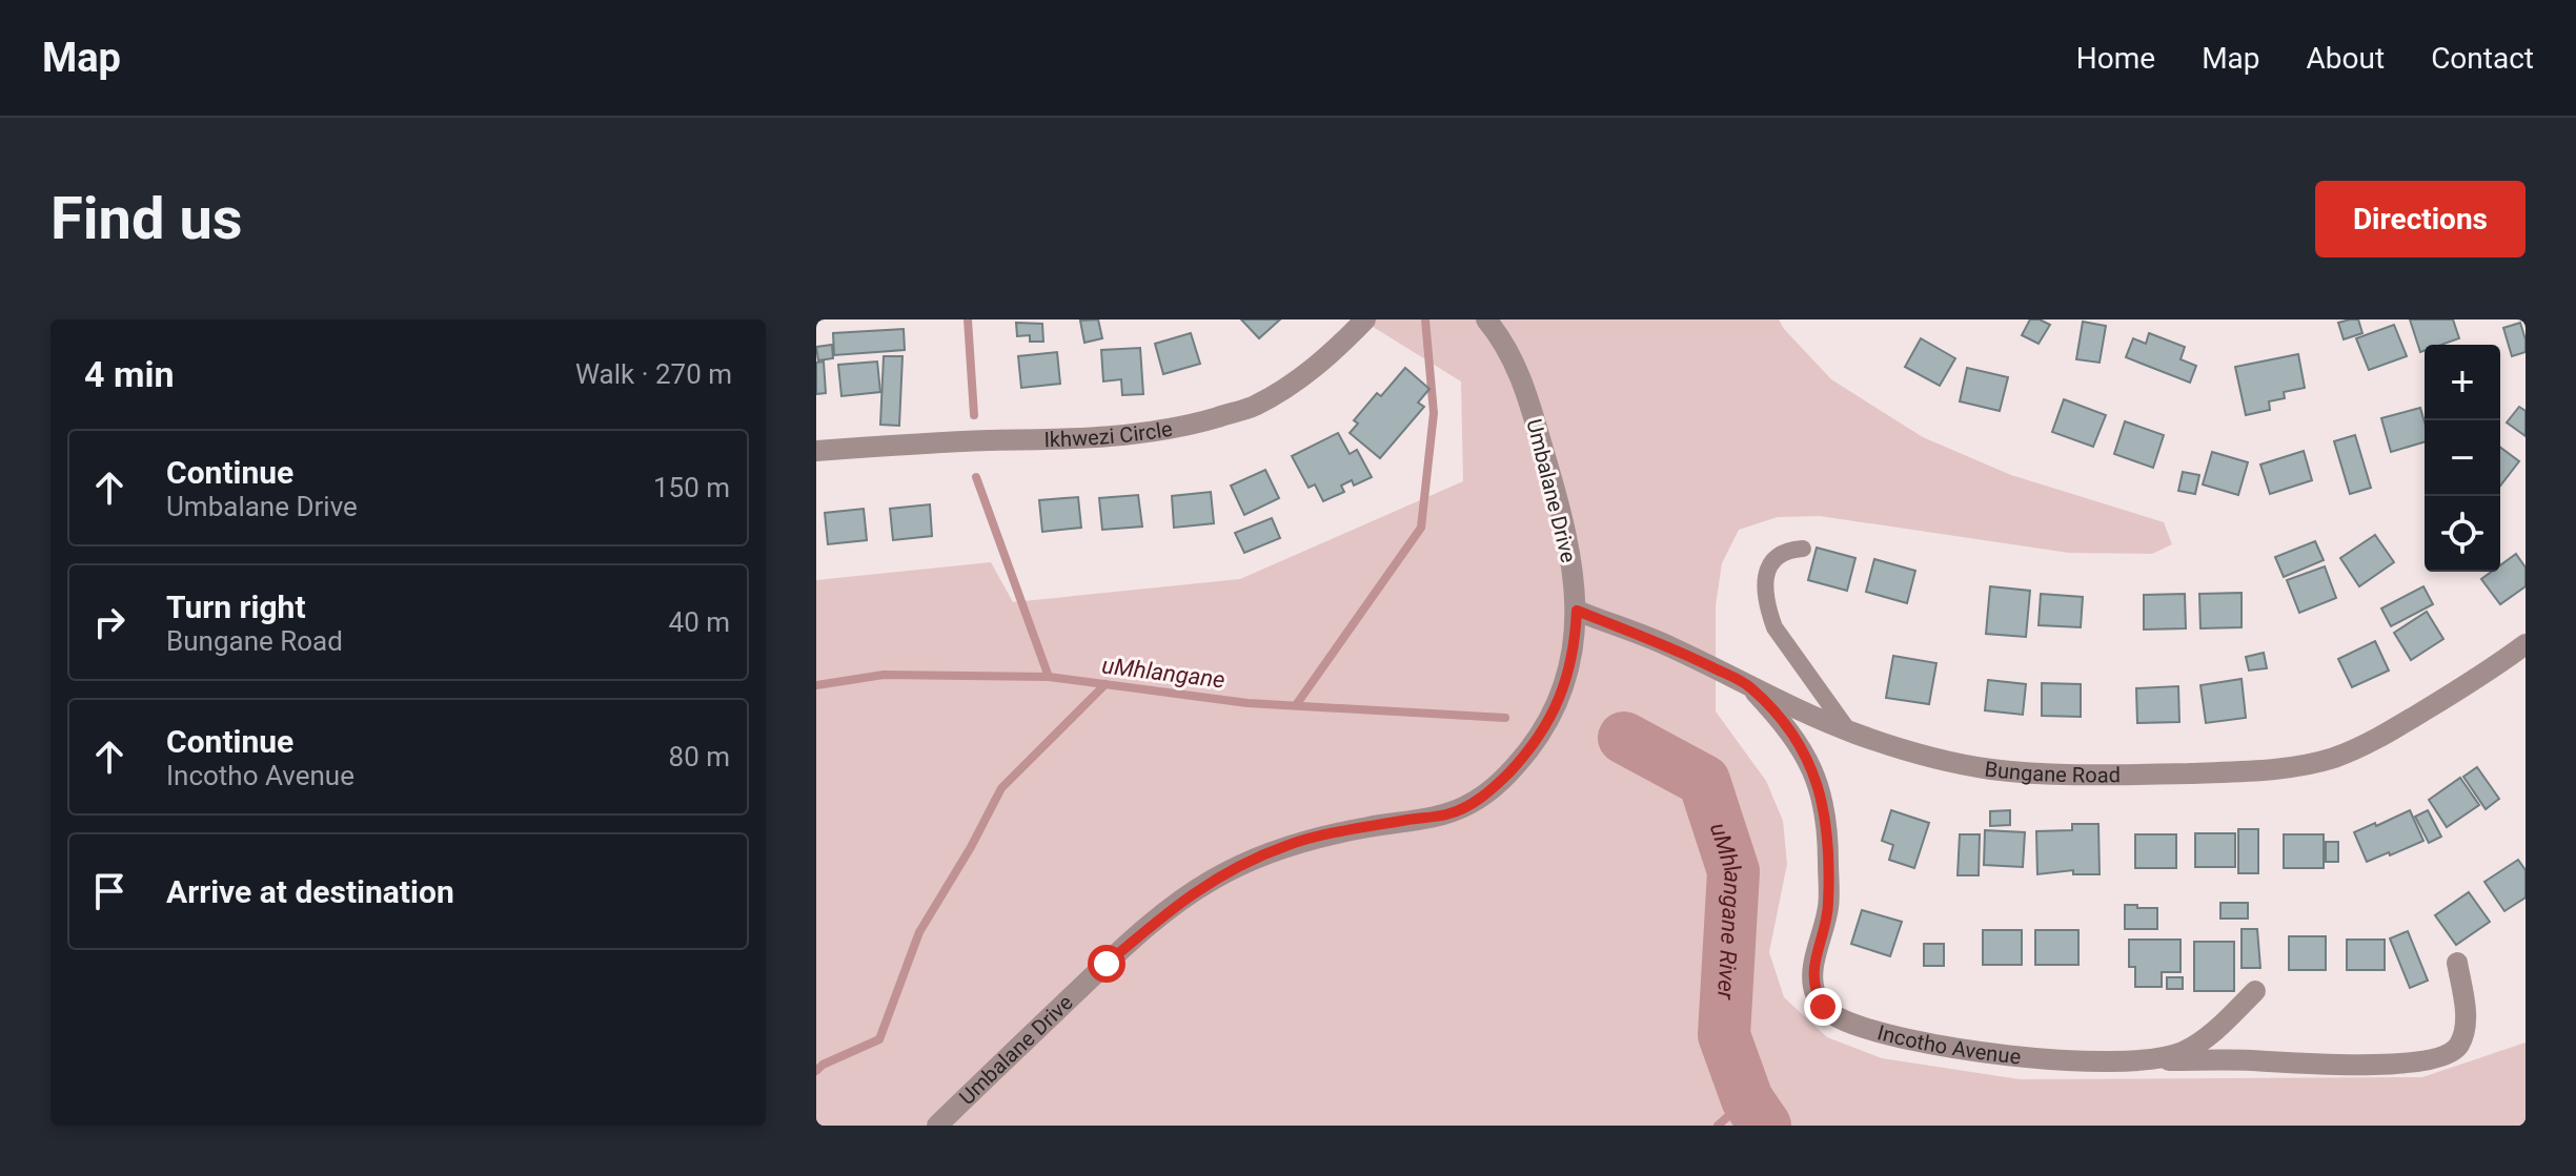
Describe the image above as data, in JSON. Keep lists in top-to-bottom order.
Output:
{
  "streets": {
    "street": [
      "Ikhwezi Circle",
      "Umbalane Drive",
      "Bungane Road",
      "Incotho Avenue"
    ]
  },
  "crossings": [
    ["Umbalane Drive", "Bungane Road"],
    ["Bungane Road", "Incotho Avenue"]
  ],
  "water": ["uMhlangane", "uMhlangane River"],
  "page": {
    "header": "Map",
    "nav": [
      "Home",
      "Map",
      "About",
      "Contact"
    ],
    "buttons": "Directions",
    "title": "Find us",
    "heading": ["4 min", "Walk · 270 m"],
    "map_buttons": ["+", "−"],
    "list": [
      ["Continue", "Umbalane Drive", "150 m"],
      ["Turn right", "Bungane Road", "40 m"],
      ["Continue", "Incotho Avenue", "80 m"],
      "Arrive at destination"
    ]
  }
}
